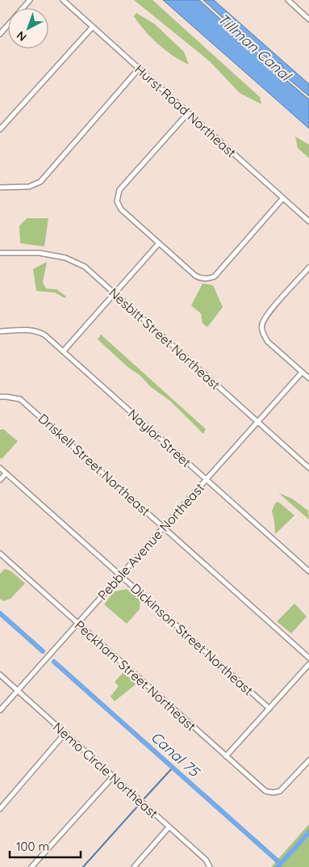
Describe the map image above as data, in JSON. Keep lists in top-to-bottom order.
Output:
{
  "streets": {
    "street": [
      "Hurst Road Northeast",
      "Nesbitt Street Northeast",
      "Naylor Street",
      "Driskell Street Northeast",
      "Pebble Avenue Northeast",
      "Dickinson Street Northeast",
      "Peckham Street Northeast",
      "Nemo Circle Northeast"
    ]
  },
  "crossings": [
    ["Nesbitt Street Northeast", "Pebble Avenue Northeast"],
    ["Naylor Street", "Pebble Avenue Northeast"],
    ["Driskell Street Northeast", "Pebble Avenue Northeast"],
    ["Pebble Avenue Northeast", "Dickinson Street Northeast"],
    ["Pebble Avenue Northeast", "Peckham Street Northeast"],
    ["Pebble Avenue Northeast", "Nemo Circle Northeast"]
  ],
  "water": ["Tillman Canal", "Canal 75"],
  "scale_bar": "100 m",
  "north": "bottom left"
}
